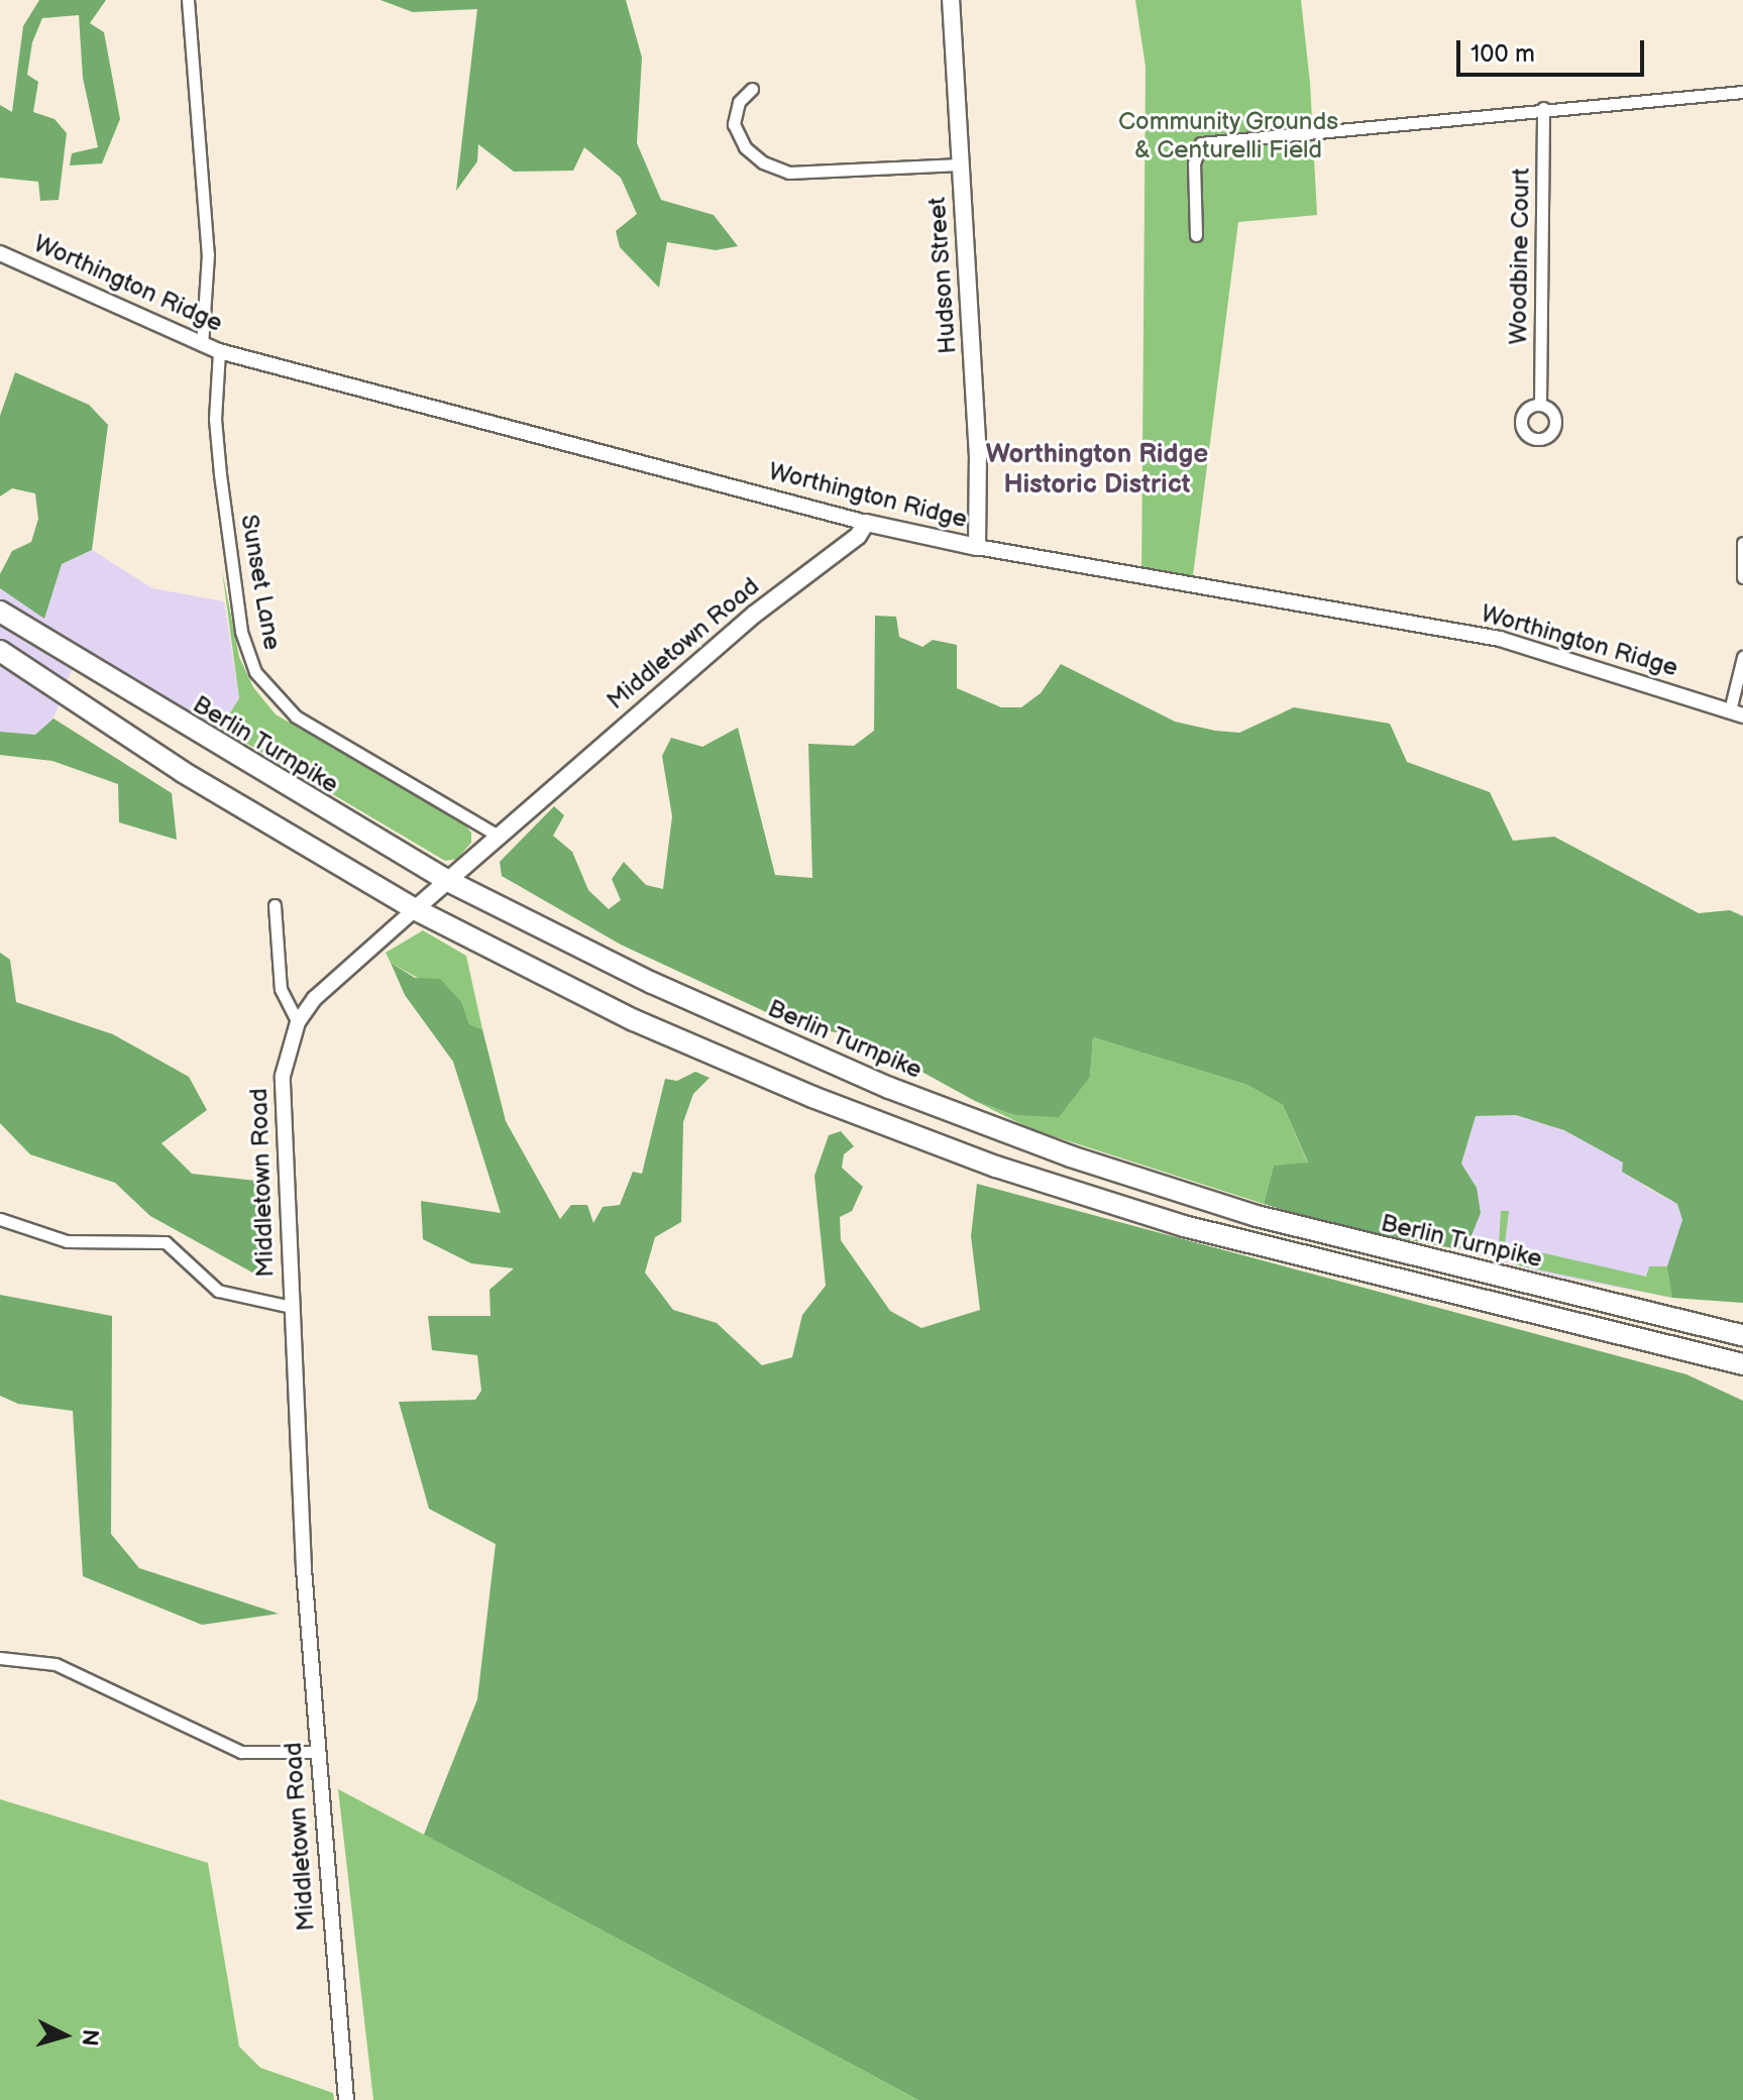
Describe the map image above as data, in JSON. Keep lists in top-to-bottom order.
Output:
{
  "streets": {
    "highway": ["Berlin Turnpike"],
    "main road": ["Hudson Street", "Worthington Ridge", "Middletown Road"],
    "street": ["Woodbine Court", "Sunset Lane"]
  },
  "crossings": [
    ["Hudson Street", "Worthington Ridge"],
    ["Worthington Ridge", "Sunset Lane"],
    ["Worthington Ridge", "Middletown Road"],
    ["Sunset Lane", "Middletown Road"],
    ["Middletown Road", "Berlin Turnpike"]
  ],
  "districts": ["Worthington Ridge Historic District"],
  "parks": ["Community Grounds & Centurelli Field"],
  "scale_bar": "100 m",
  "north": "right"
}
